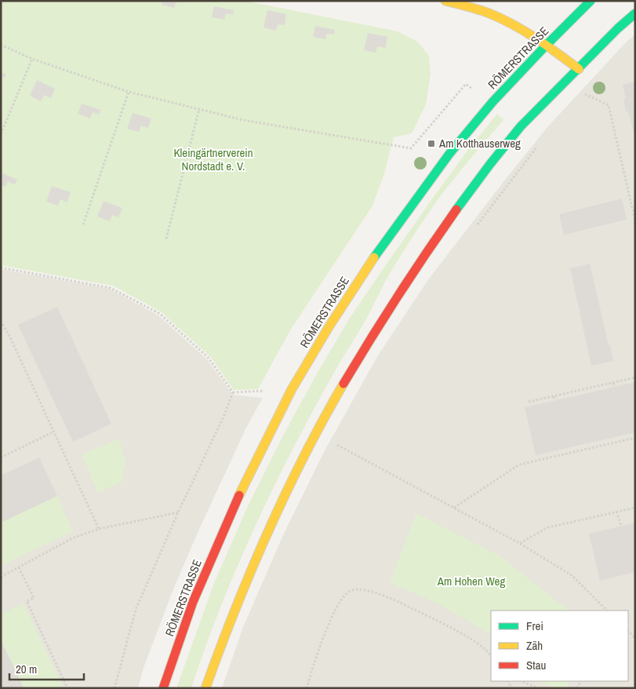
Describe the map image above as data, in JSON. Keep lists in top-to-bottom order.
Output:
{
  "streets": {
    "main road": ["RÖMERSTRASSE"]
  },
  "parks": ["Kleingärtnerverein Nordstadt e. V.", "Am Hohen Weg"],
  "places": {
    "transit": ["Am Kotthauserweg"]
  },
  "legend": ["Frei", "Zäh", "Stau"],
  "scale_bar": "20 m"
}
